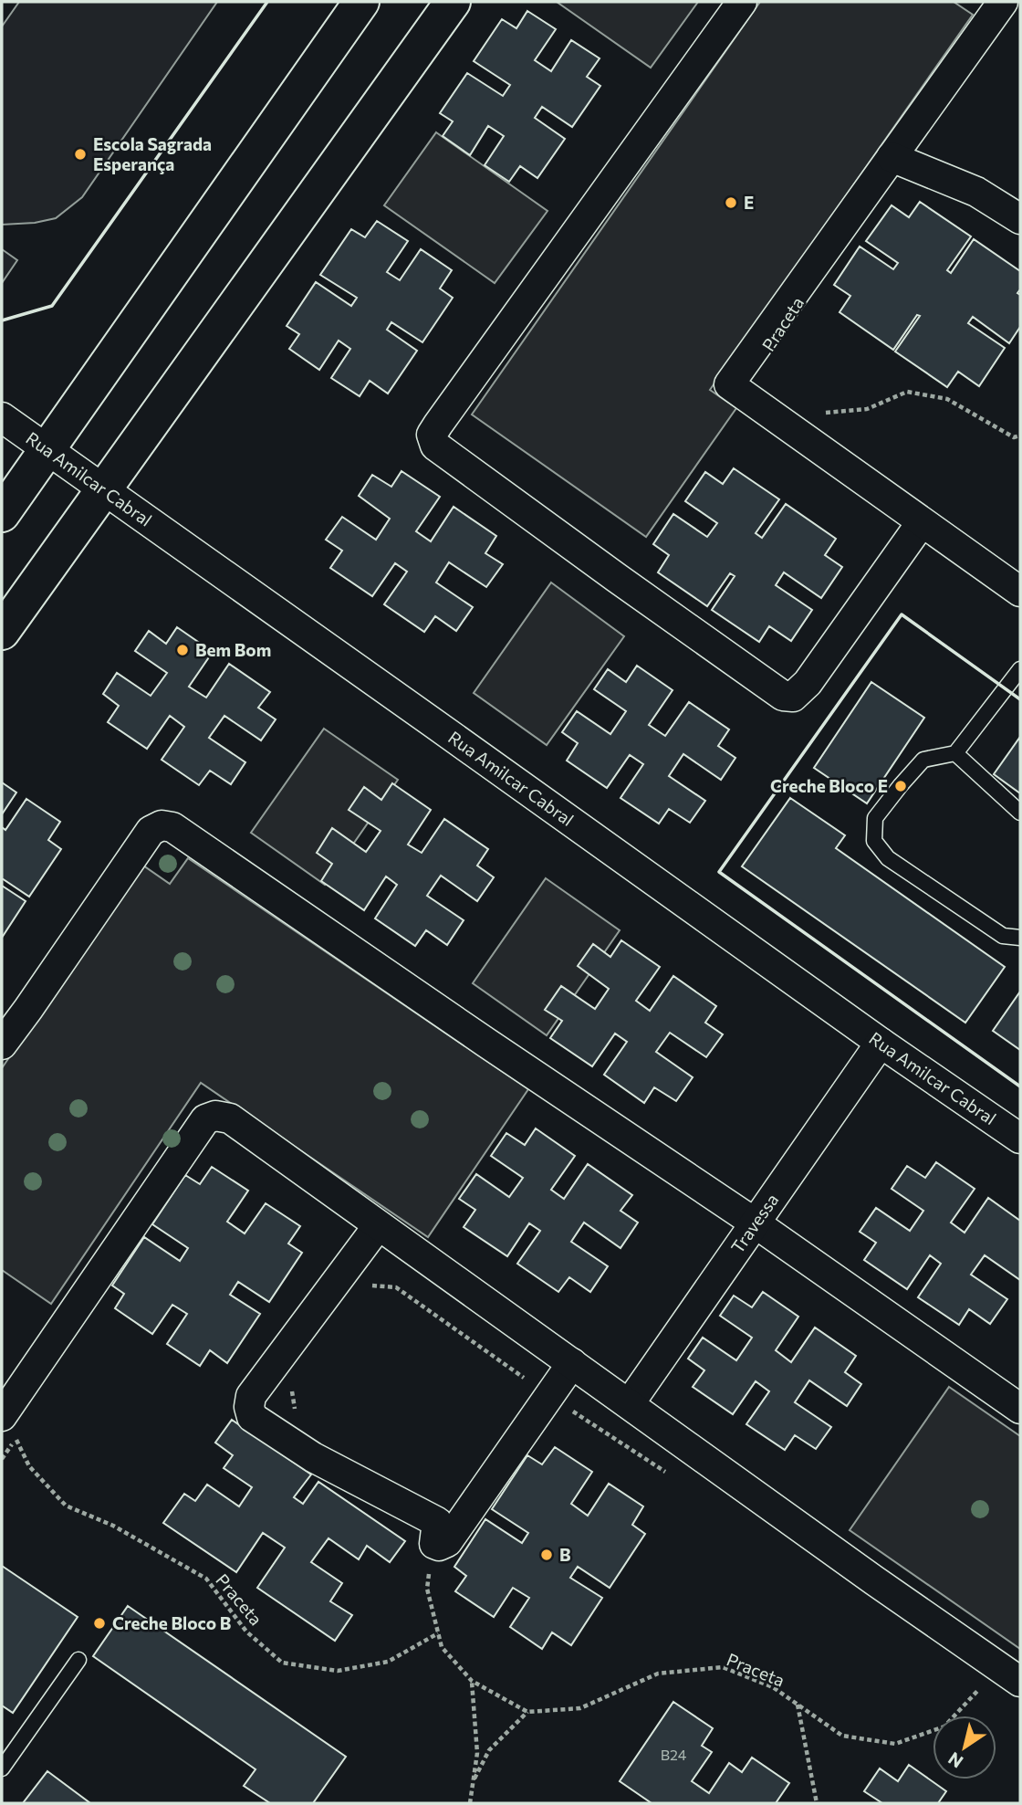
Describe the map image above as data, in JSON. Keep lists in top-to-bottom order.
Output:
{
  "streets": {
    "street": ["Rua Amilcar Cabral", "Travessa"],
    "path": ["Praceta"]
  },
  "crossings": [
    ["Rua Amilcar Cabral", "Travessa"]
  ],
  "places": [
    "Escola Sagrada Esperança",
    "E",
    "Bem Bom",
    "Creche Bloco E",
    "B",
    "Creche Bloco B"
  ],
  "house_numbers": ["B24"],
  "north": "bottom left"
}
